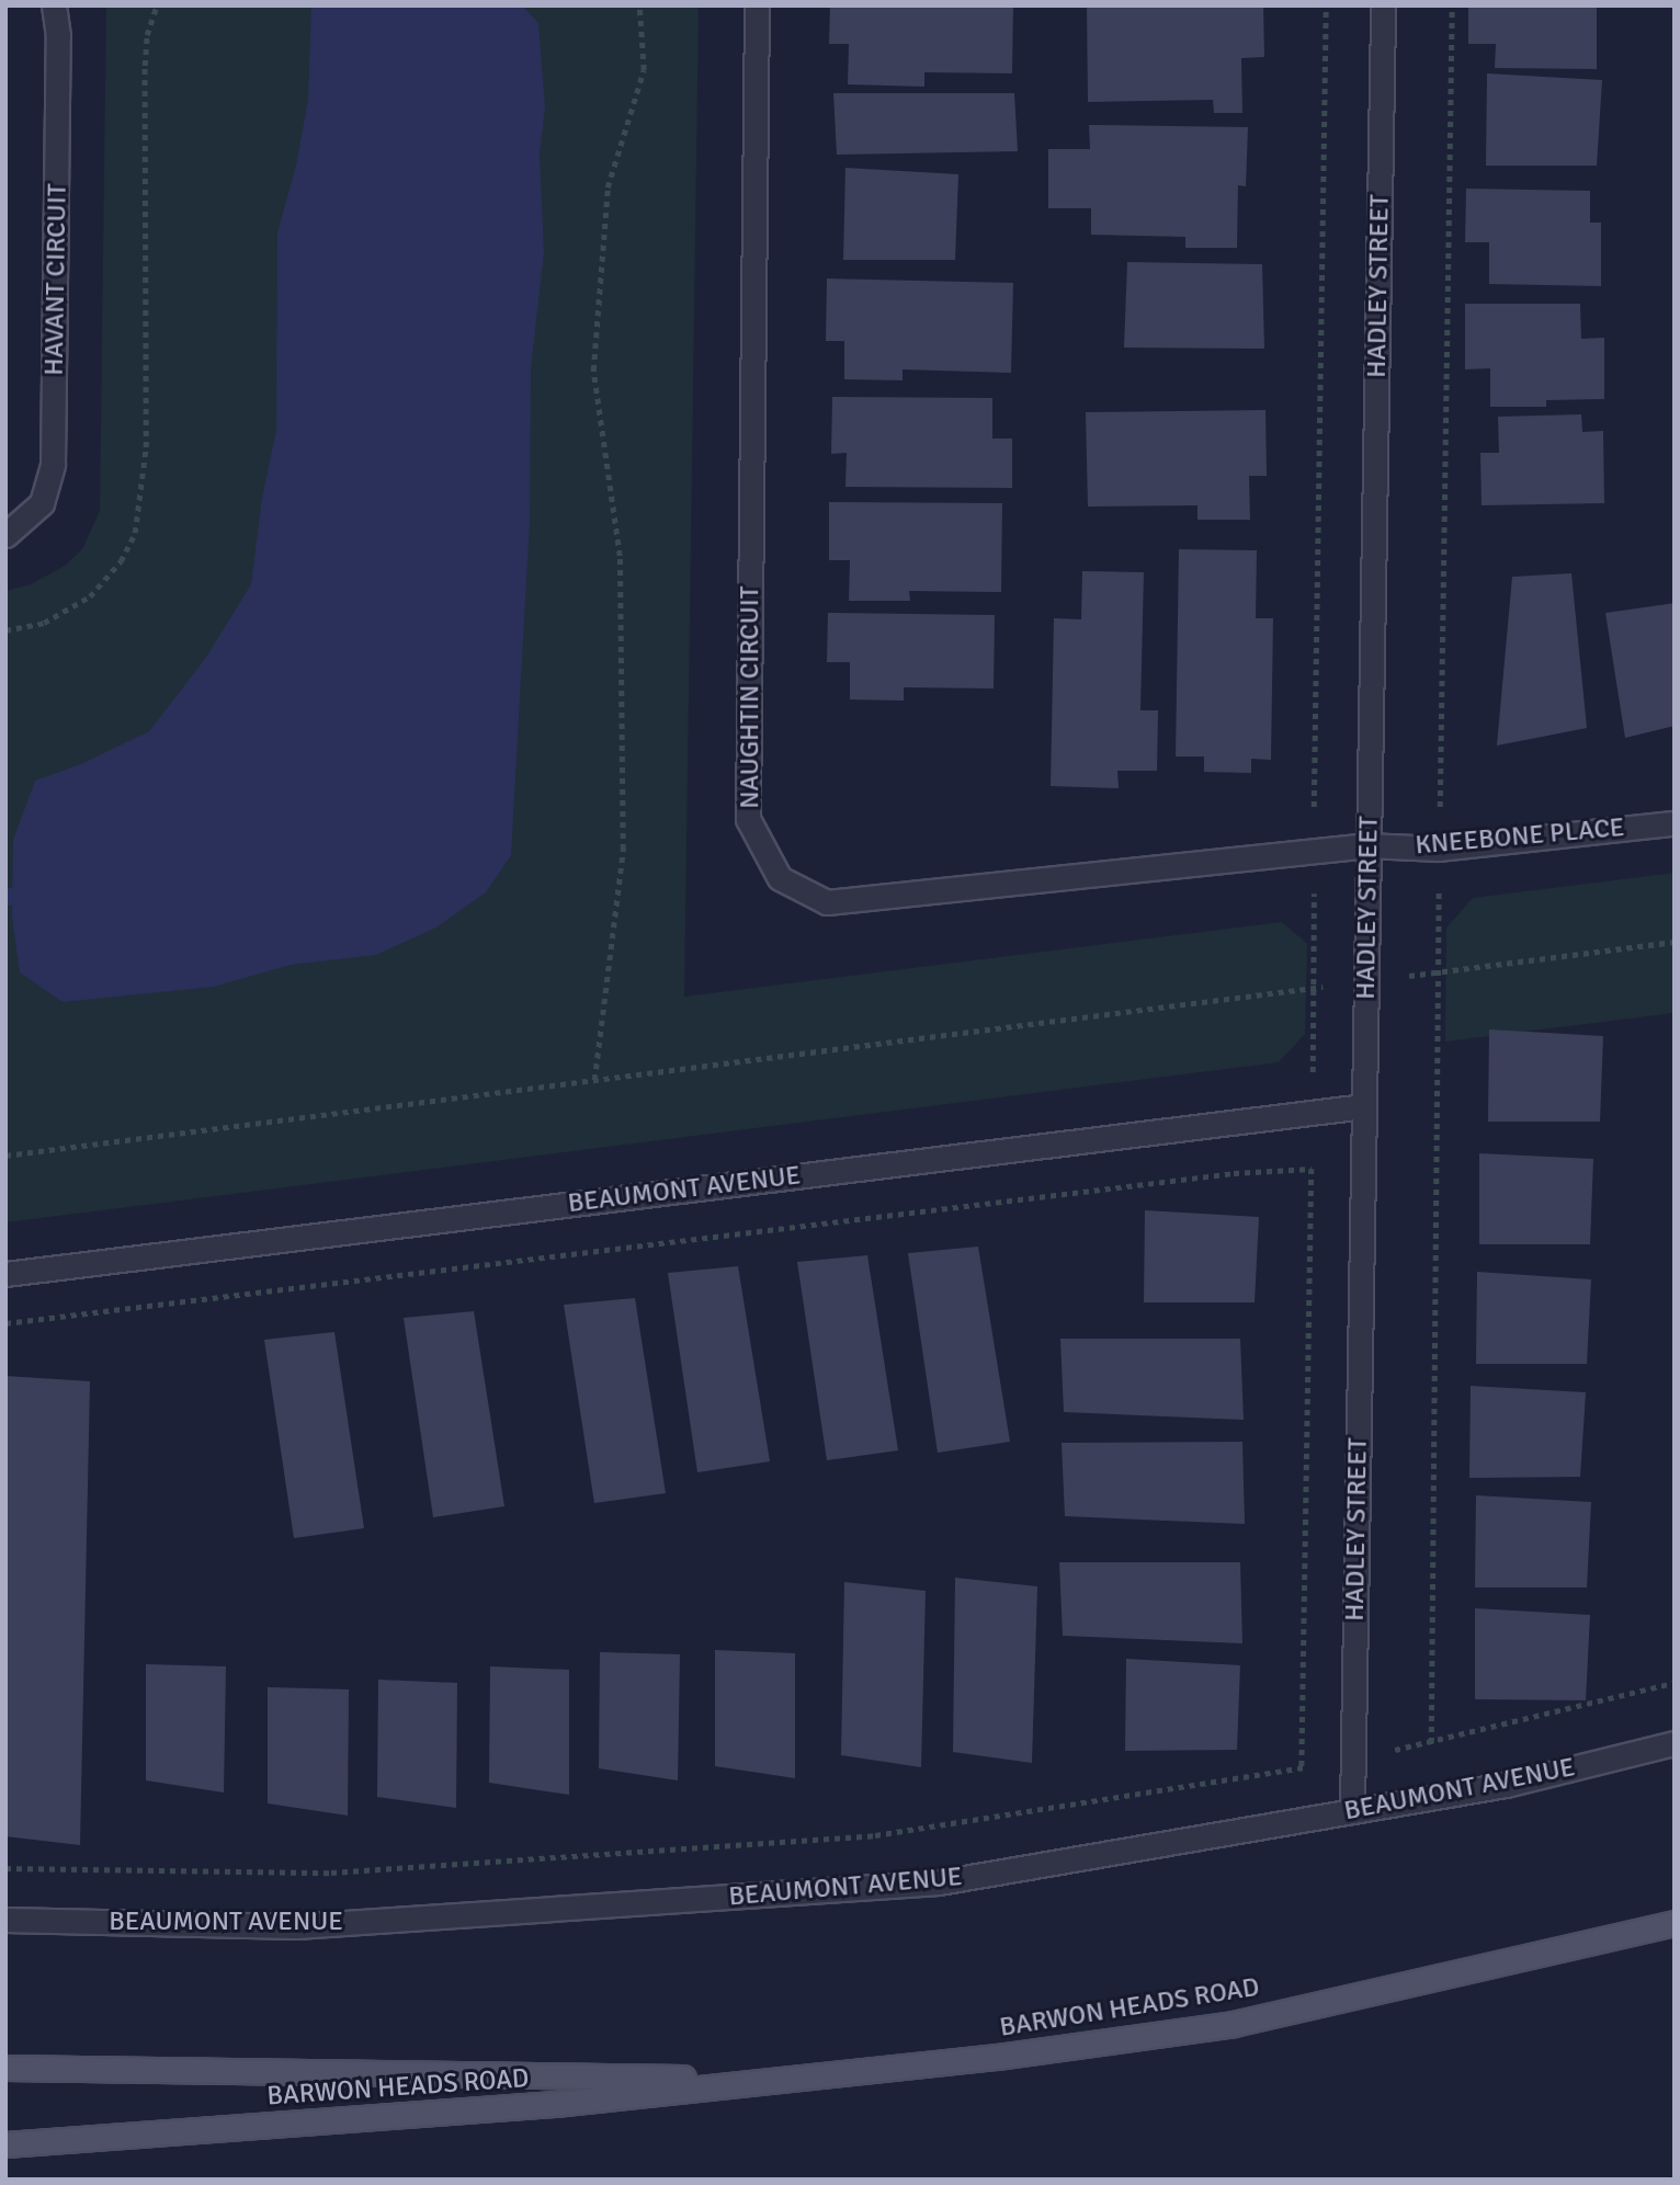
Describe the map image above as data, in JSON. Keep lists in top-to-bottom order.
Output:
{
  "streets": {
    "main road": ["BARWON HEADS ROAD"],
    "street": [
      "HAVANT CIRCUIT",
      "HADLEY STREET",
      "NAUGHTIN CIRCUIT",
      "KNEEBONE PLACE",
      "BEAUMONT AVENUE"
    ]
  },
  "crossings": [
    ["HADLEY STREET", "NAUGHTIN CIRCUIT"],
    ["HADLEY STREET", "KNEEBONE PLACE"],
    ["HADLEY STREET", "BEAUMONT AVENUE"],
    ["NAUGHTIN CIRCUIT", "KNEEBONE PLACE"]
  ]
}
